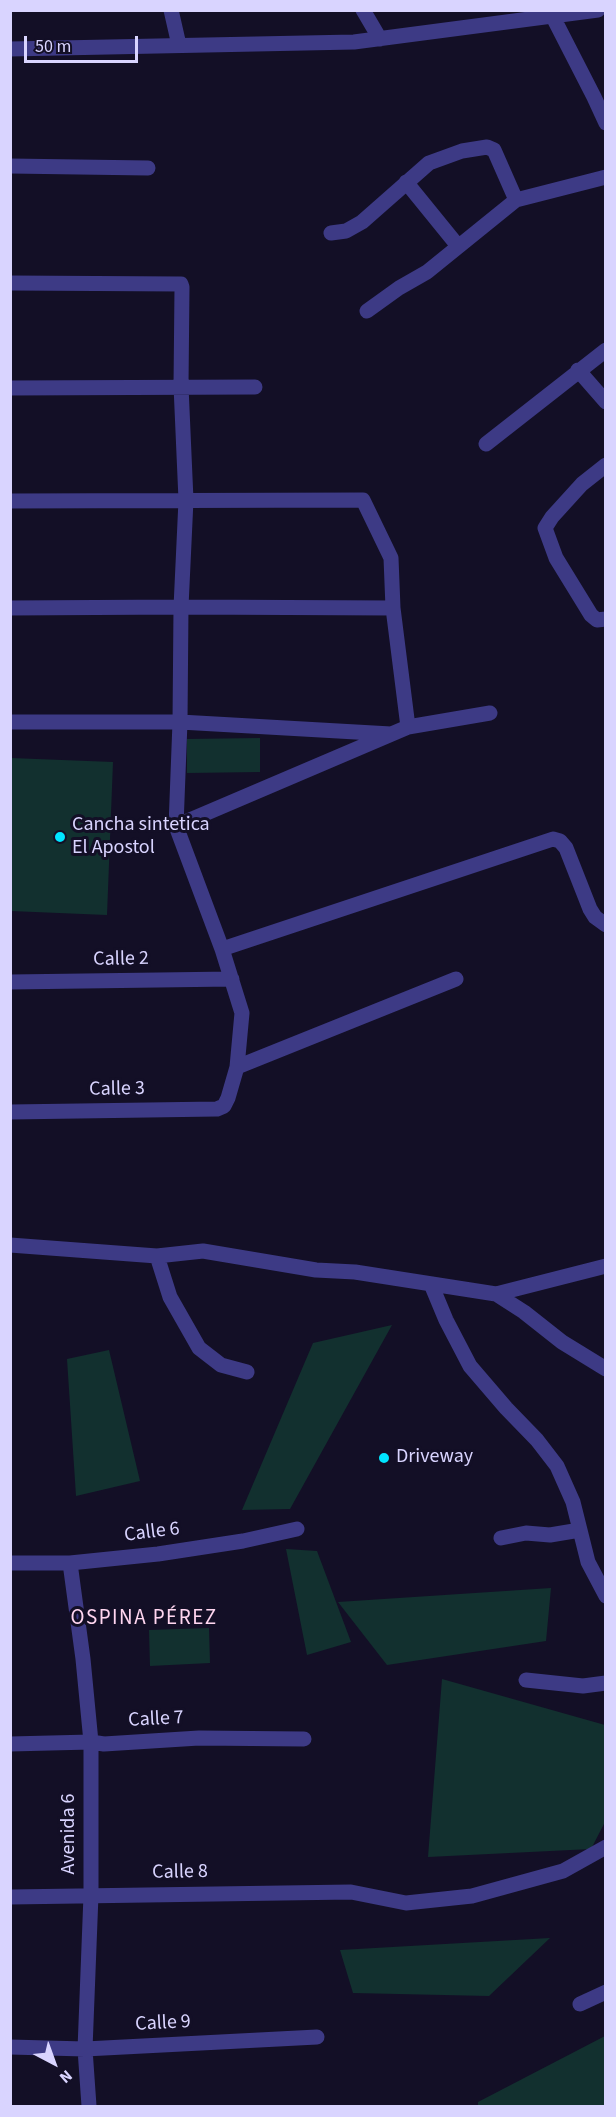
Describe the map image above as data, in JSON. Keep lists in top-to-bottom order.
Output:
{
  "streets": {
    "street": [
      "Calle 2",
      "Calle 3",
      "Calle 6",
      "Calle 7",
      "Avenida 6",
      "Calle 8",
      "Calle 9"
    ]
  },
  "crossings": [
    ["Calle 6", "Avenida 6"],
    ["Calle 7", "Avenida 6"],
    ["Avenida 6", "Calle 8"],
    ["Avenida 6", "Calle 9"]
  ],
  "districts": ["OSPINA PÉREZ"],
  "places": ["Cancha sintetica El Apostol", "Driveway"],
  "scale_bar": "50 m",
  "north": "bottom right"
}
